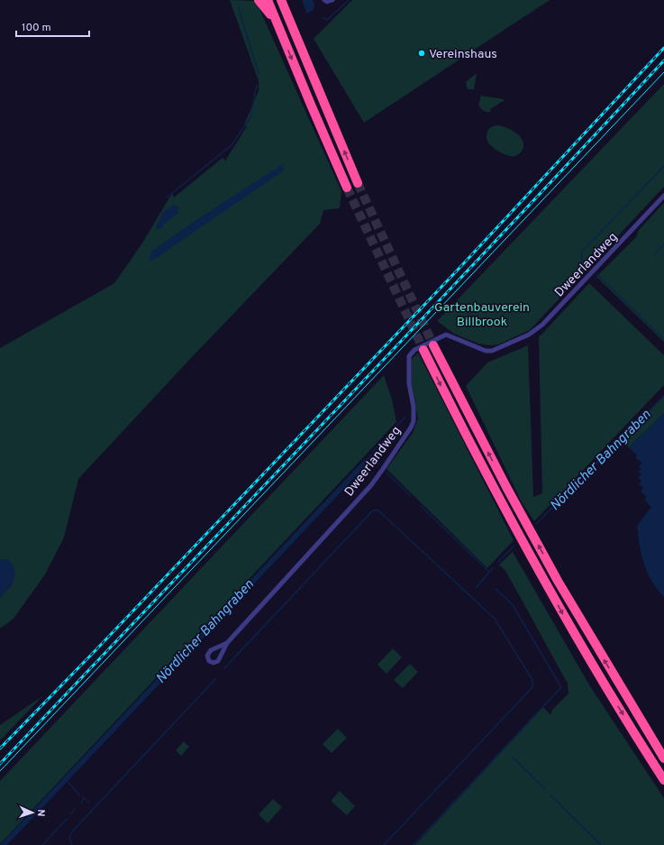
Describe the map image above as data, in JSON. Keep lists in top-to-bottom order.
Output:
{
  "streets": {
    "street": ["Dweerlandweg"]
  },
  "water": ["Nördlicher Bahngraben"],
  "parks": ["Gartenbauverein Billbrook"],
  "places": ["Vereinshaus"],
  "scale_bar": "100 m",
  "north": "right"
}
